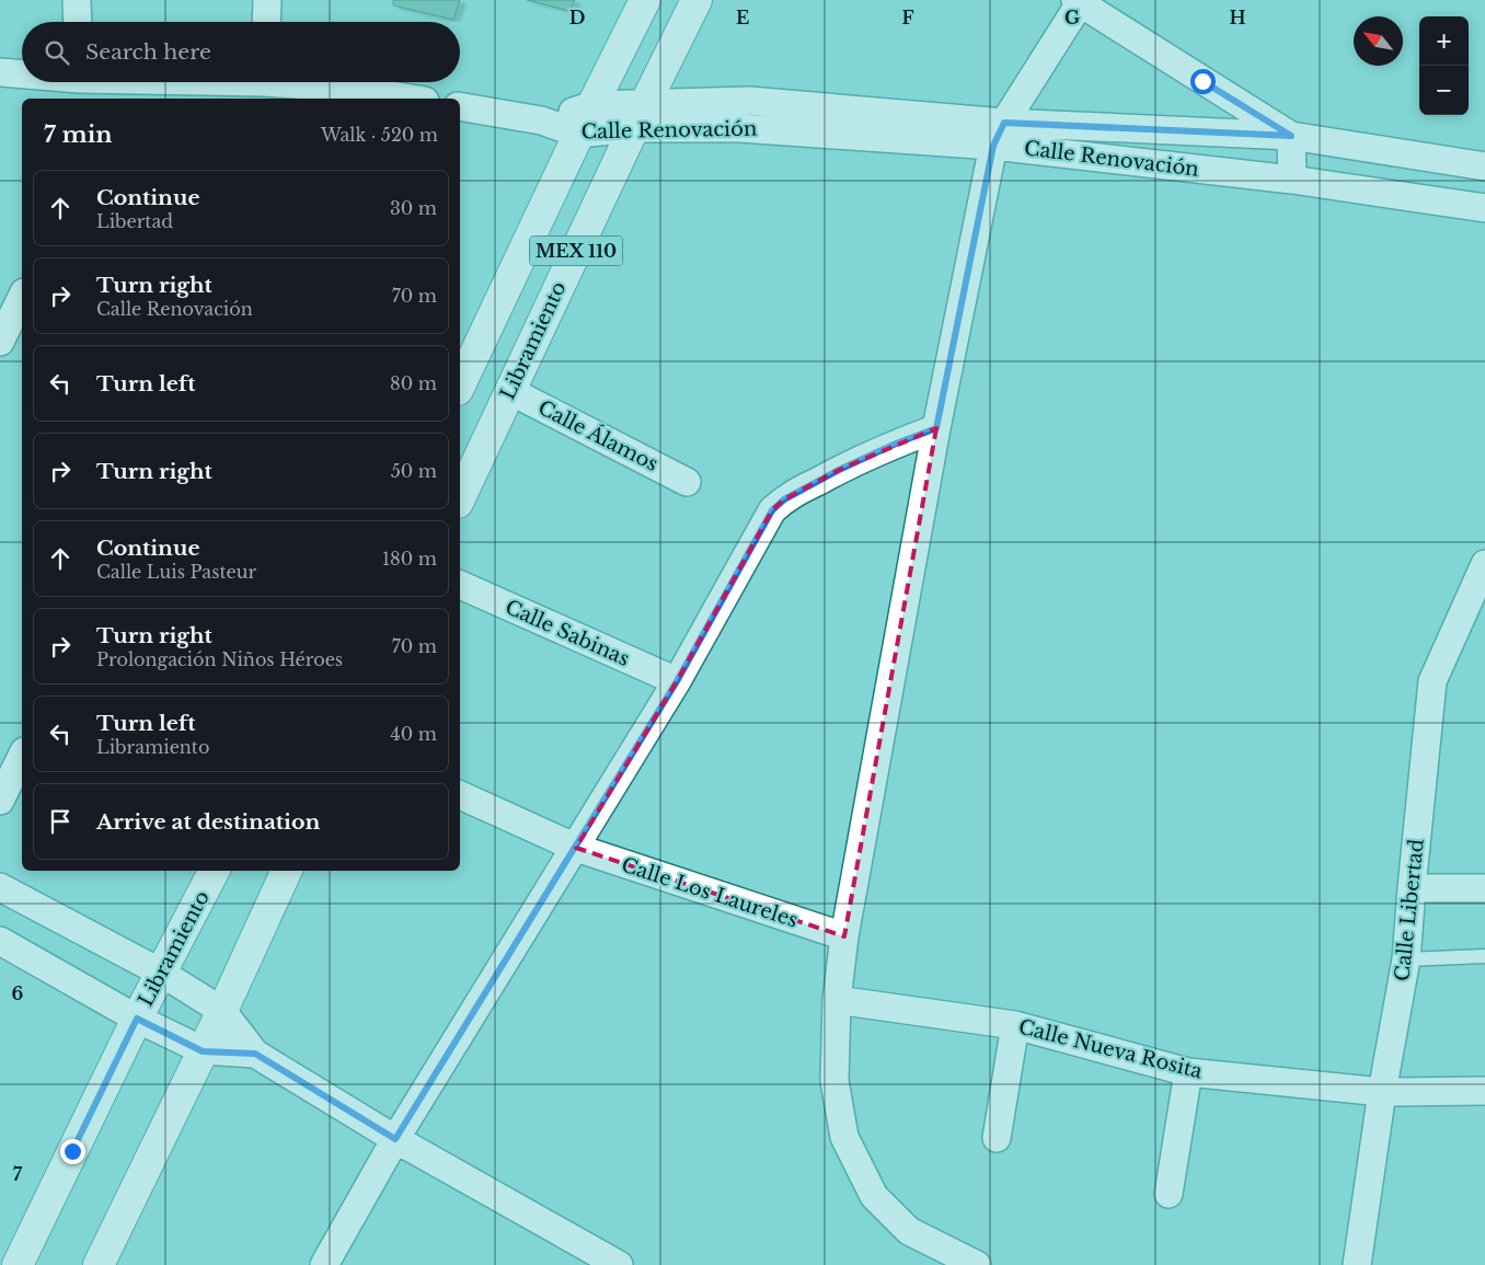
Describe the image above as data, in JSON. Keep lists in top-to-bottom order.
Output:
{
  "streets": {
    "main road": ["MEX 110", "Libramiento"],
    "street": [
      "Calle Renovación",
      "Calle Álamos",
      "Calle Sabinas",
      "Calle Los Laureles",
      "Calle Libertad",
      "Calle Nueva Rosita"
    ]
  },
  "crossings": [
    ["Calle Renovación", "MEX 110"],
    ["Calle Renovación", "Libramiento"],
    ["Libramiento", "Calle Álamos"],
    ["Calle Libertad", "Calle Nueva Rosita"]
  ],
  "north": "top left",
  "page": {
    "map_buttons": ["+", "−"],
    "search": "Search here",
    "heading": ["7 min", "Walk · 520 m"],
    "list": [
      ["Continue", "Libertad", "30 m"],
      ["Turn right", "Calle Renovación", "70 m"],
      ["Turn left", "80 m"],
      ["Turn right", "50 m"],
      ["Continue", "Calle Luis Pasteur", "180 m"],
      ["Turn right", "Prolongación Niños Héroes", "70 m"],
      ["Turn left", "Libramiento", "40 m"],
      "Arrive at destination"
    ]
  },
  "grid": {
    "columns": [
      "D",
      "E",
      "F",
      "G",
      "H"
    ],
    "rows": ["6", "7"]
  }
}
